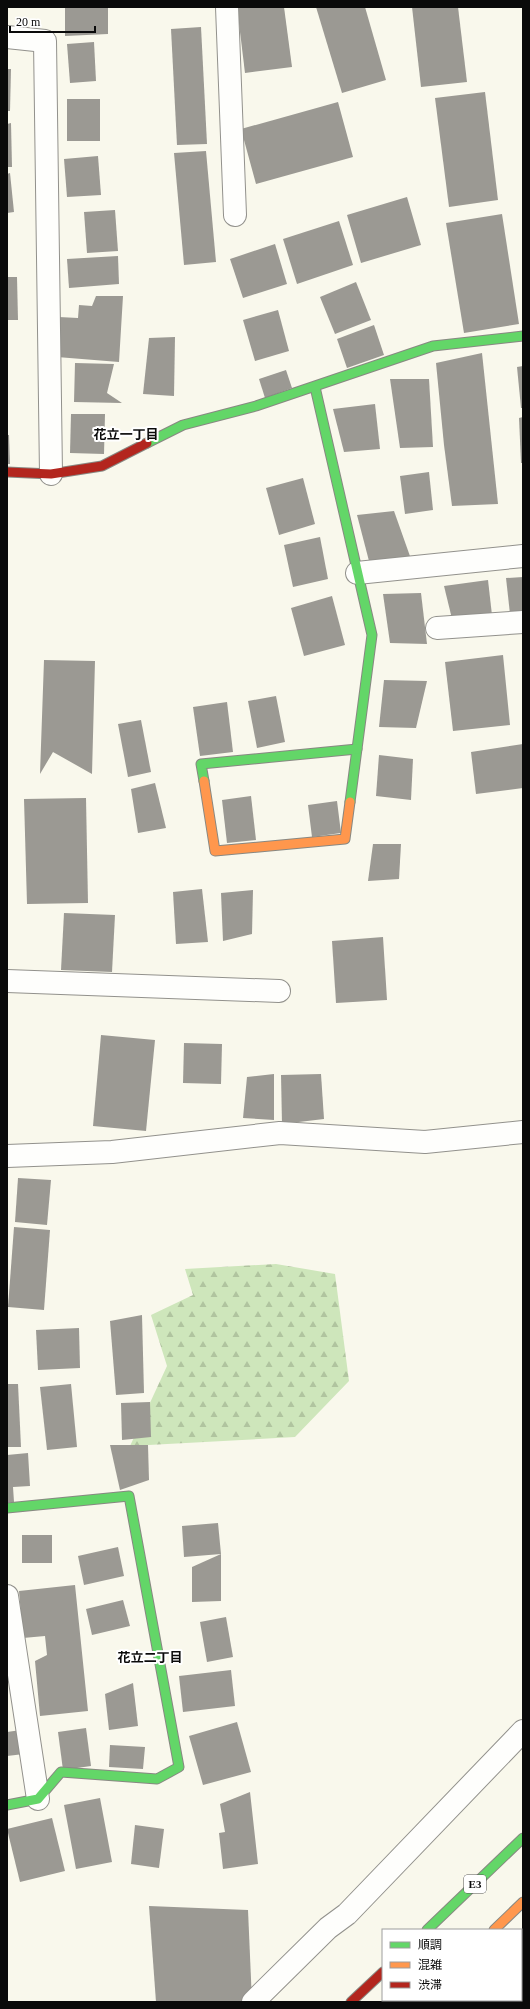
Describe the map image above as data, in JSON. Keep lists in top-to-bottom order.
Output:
{
  "streets": {
    "main road": ["E3"]
  },
  "districts": ["花立一丁目", "花立二丁目"],
  "legend": ["順調", "混雑", "渋滞"],
  "scale_bar": "20 m"
}
